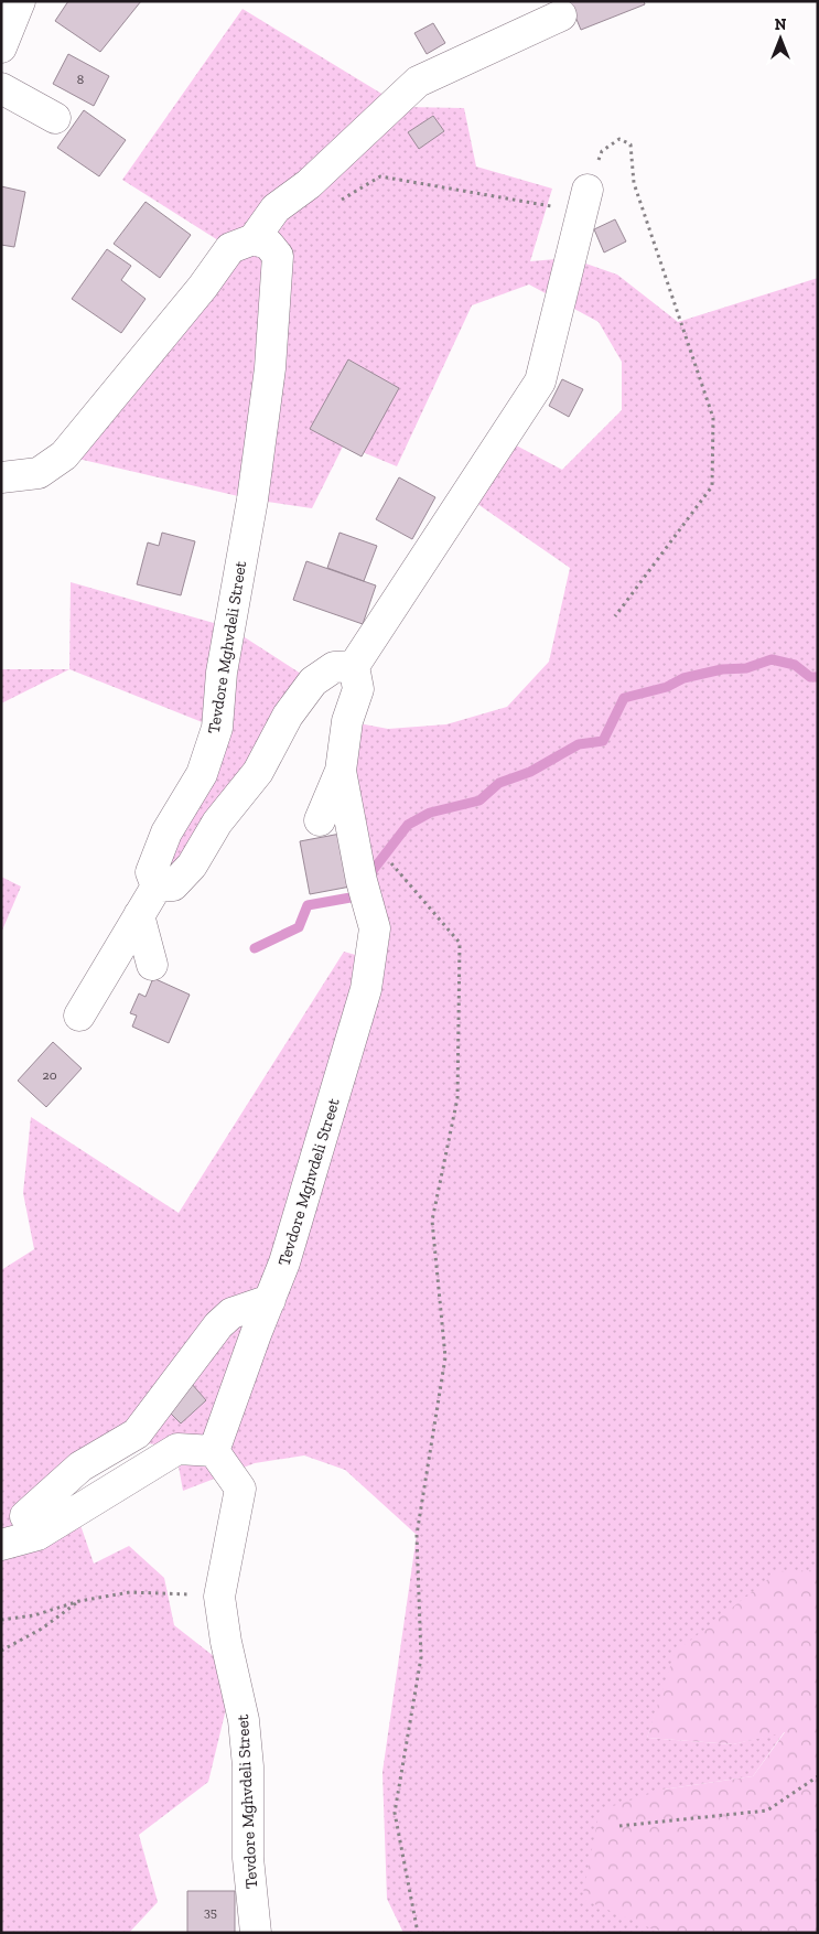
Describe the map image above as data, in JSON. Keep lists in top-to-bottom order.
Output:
{
  "streets": {
    "street": ["Tevdore Mghvdeli Street"]
  },
  "house_numbers": ["8", "20", "35"],
  "north": "top"
}
